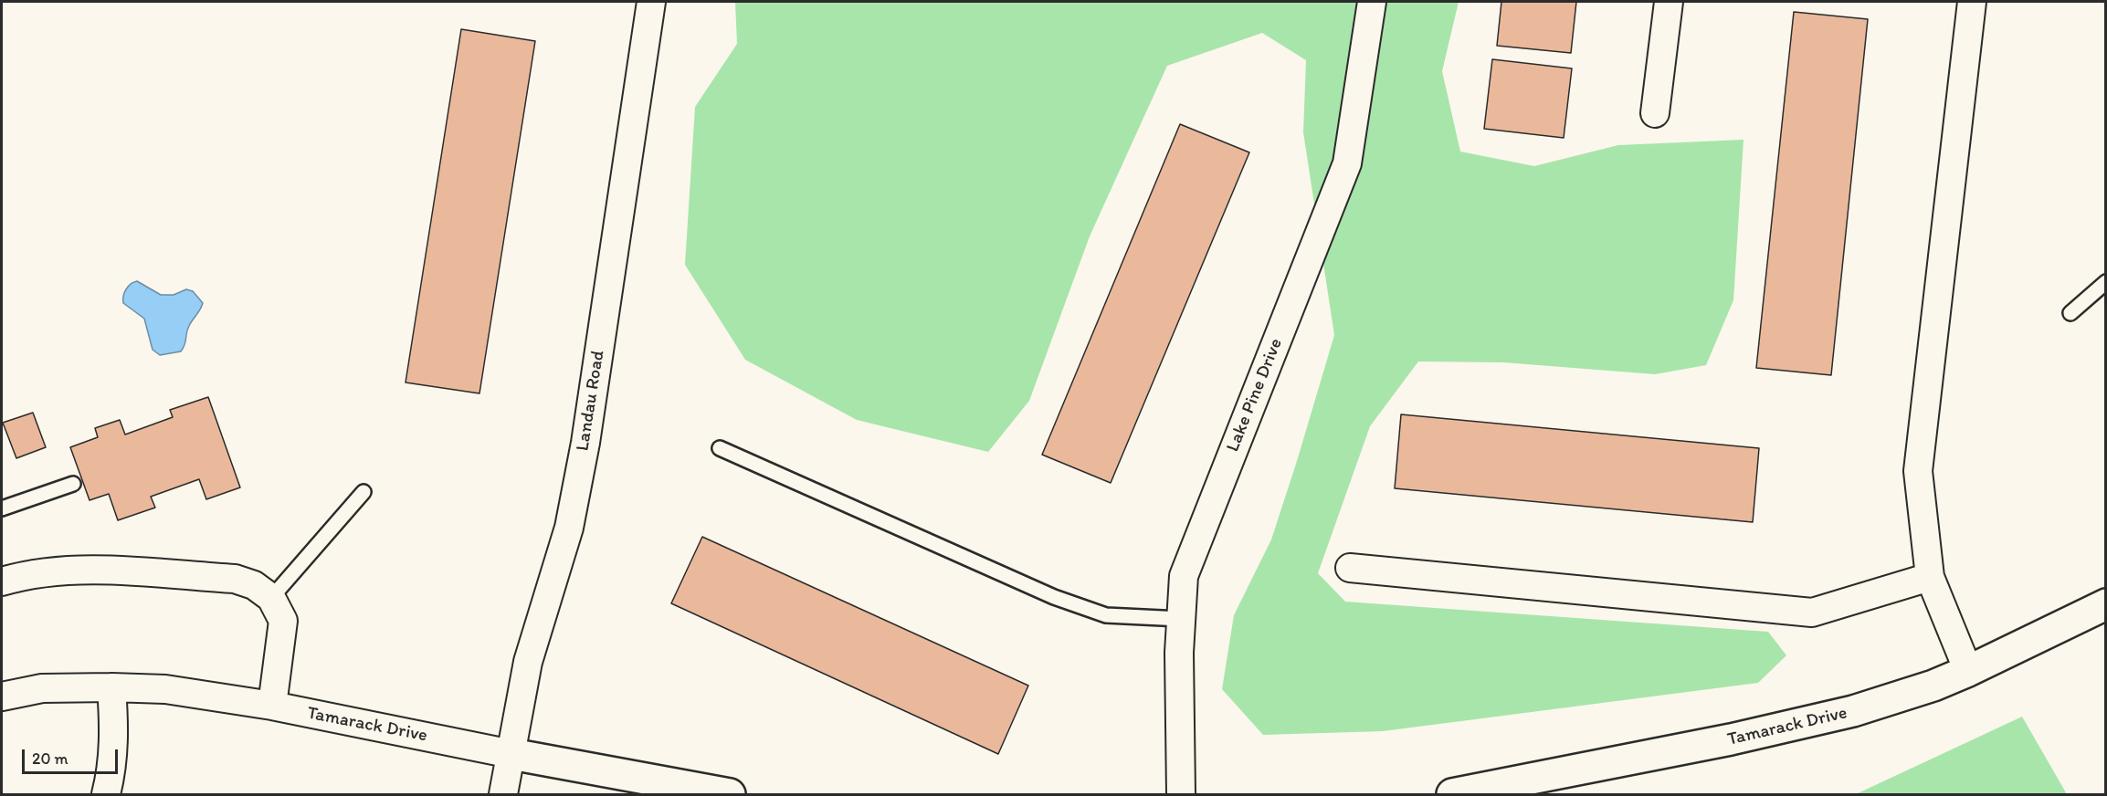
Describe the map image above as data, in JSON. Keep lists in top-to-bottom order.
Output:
{
  "streets": {
    "street": ["Lake Pine Drive", "Landau Road", "Tamarack Drive"]
  },
  "crossings": [
    ["Landau Road", "Tamarack Drive"]
  ],
  "scale_bar": "20 m"
}
